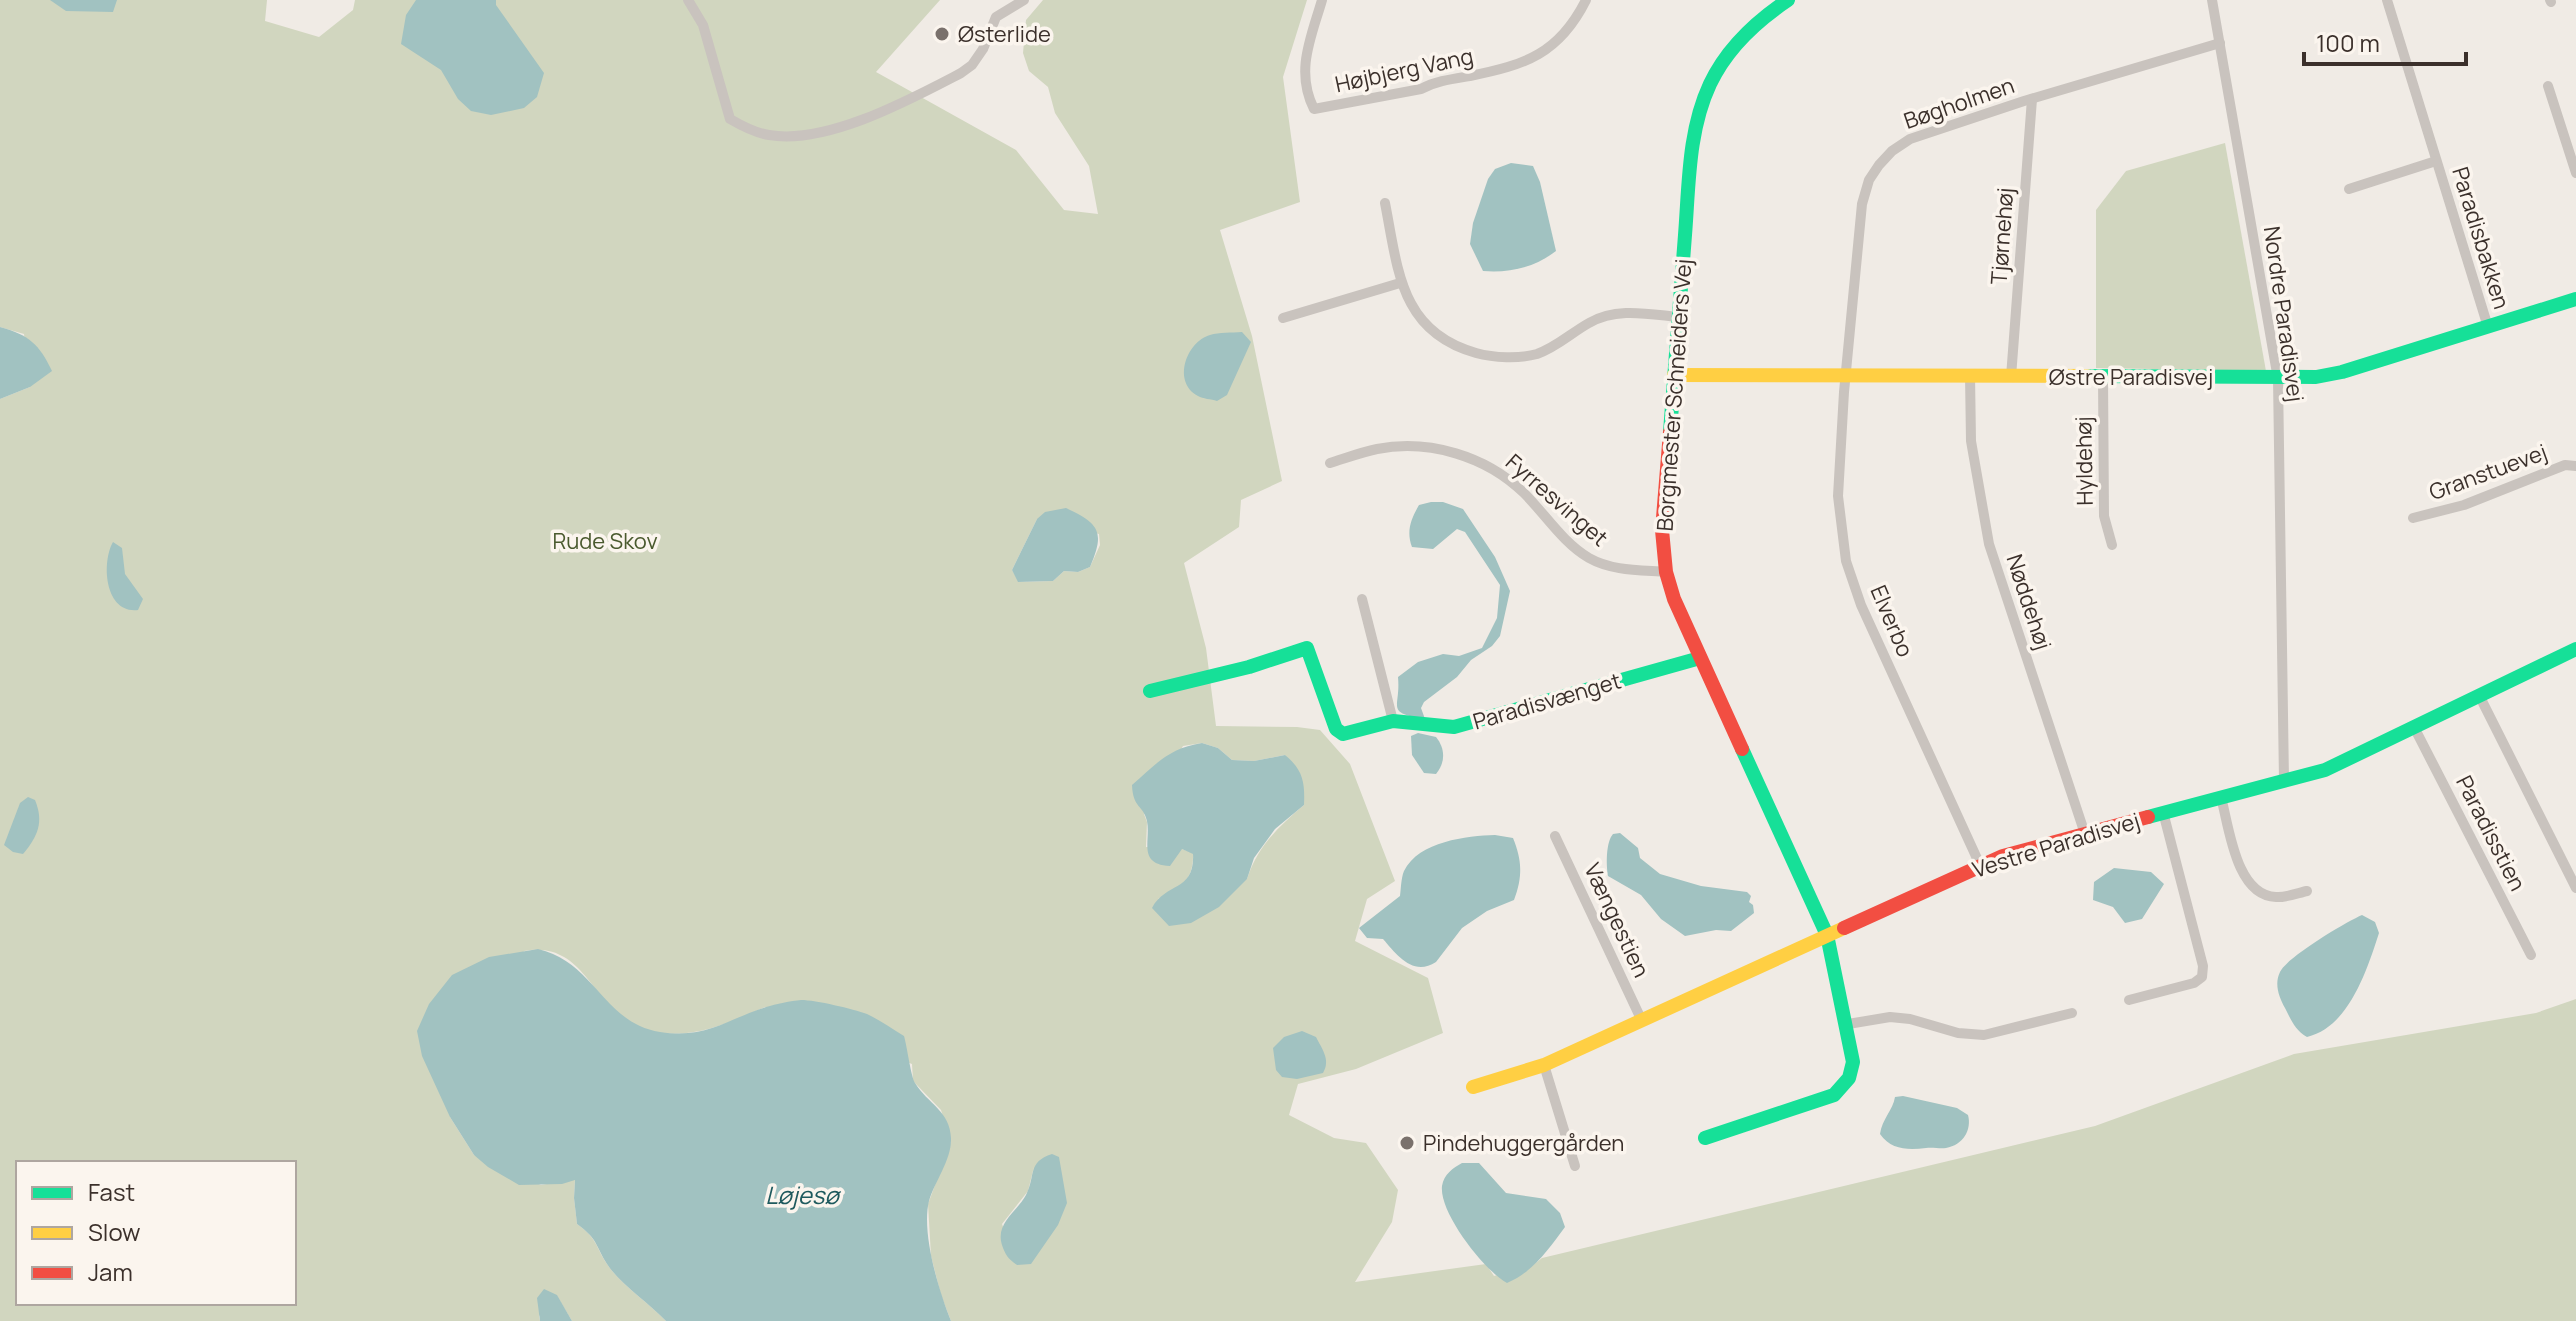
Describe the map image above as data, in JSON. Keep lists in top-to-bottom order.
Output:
{
  "streets": {
    "street": [
      "Højbjerg Vang",
      "Bøgholmen",
      "Tjørnehøj",
      "Paradisbakken",
      "Nordre Paradisvej",
      "Østre Paradisvej",
      "Borgmester Schneiders Vej",
      "Hyldehøj",
      "Granstuevej",
      "Fyrresvinget",
      "Nøddehøj",
      "Elverbo",
      "Paradisvænget",
      "Paradisstien",
      "Vestre Paradisvej",
      "Vængestien"
    ]
  },
  "crossings": [
    ["Bøgholmen", "Tjørnehøj"],
    ["Bøgholmen", "Nordre Paradisvej"],
    ["Bøgholmen", "Østre Paradisvej"],
    ["Bøgholmen", "Elverbo"],
    ["Tjørnehøj", "Østre Paradisvej"],
    ["Paradisbakken", "Østre Paradisvej"],
    ["Nordre Paradisvej", "Østre Paradisvej"],
    ["Nordre Paradisvej", "Vestre Paradisvej"],
    ["Østre Paradisvej", "Borgmester Schneiders Vej"],
    ["Østre Paradisvej", "Hyldehøj"],
    ["Østre Paradisvej", "Nøddehøj"],
    ["Østre Paradisvej", "Elverbo"],
    ["Borgmester Schneiders Vej", "Fyrresvinget"],
    ["Borgmester Schneiders Vej", "Paradisvænget"],
    ["Borgmester Schneiders Vej", "Vestre Paradisvej"],
    ["Nøddehøj", "Vestre Paradisvej"],
    ["Elverbo", "Vestre Paradisvej"],
    ["Paradisstien", "Vestre Paradisvej"],
    ["Vestre Paradisvej", "Vængestien"]
  ],
  "water": ["Løjesø"],
  "parks": ["Rude Skov"],
  "places": ["Østerlide", "Pindehuggergården"],
  "legend": ["Fast", "Slow", "Jam"],
  "scale_bar": "100 m"
}
